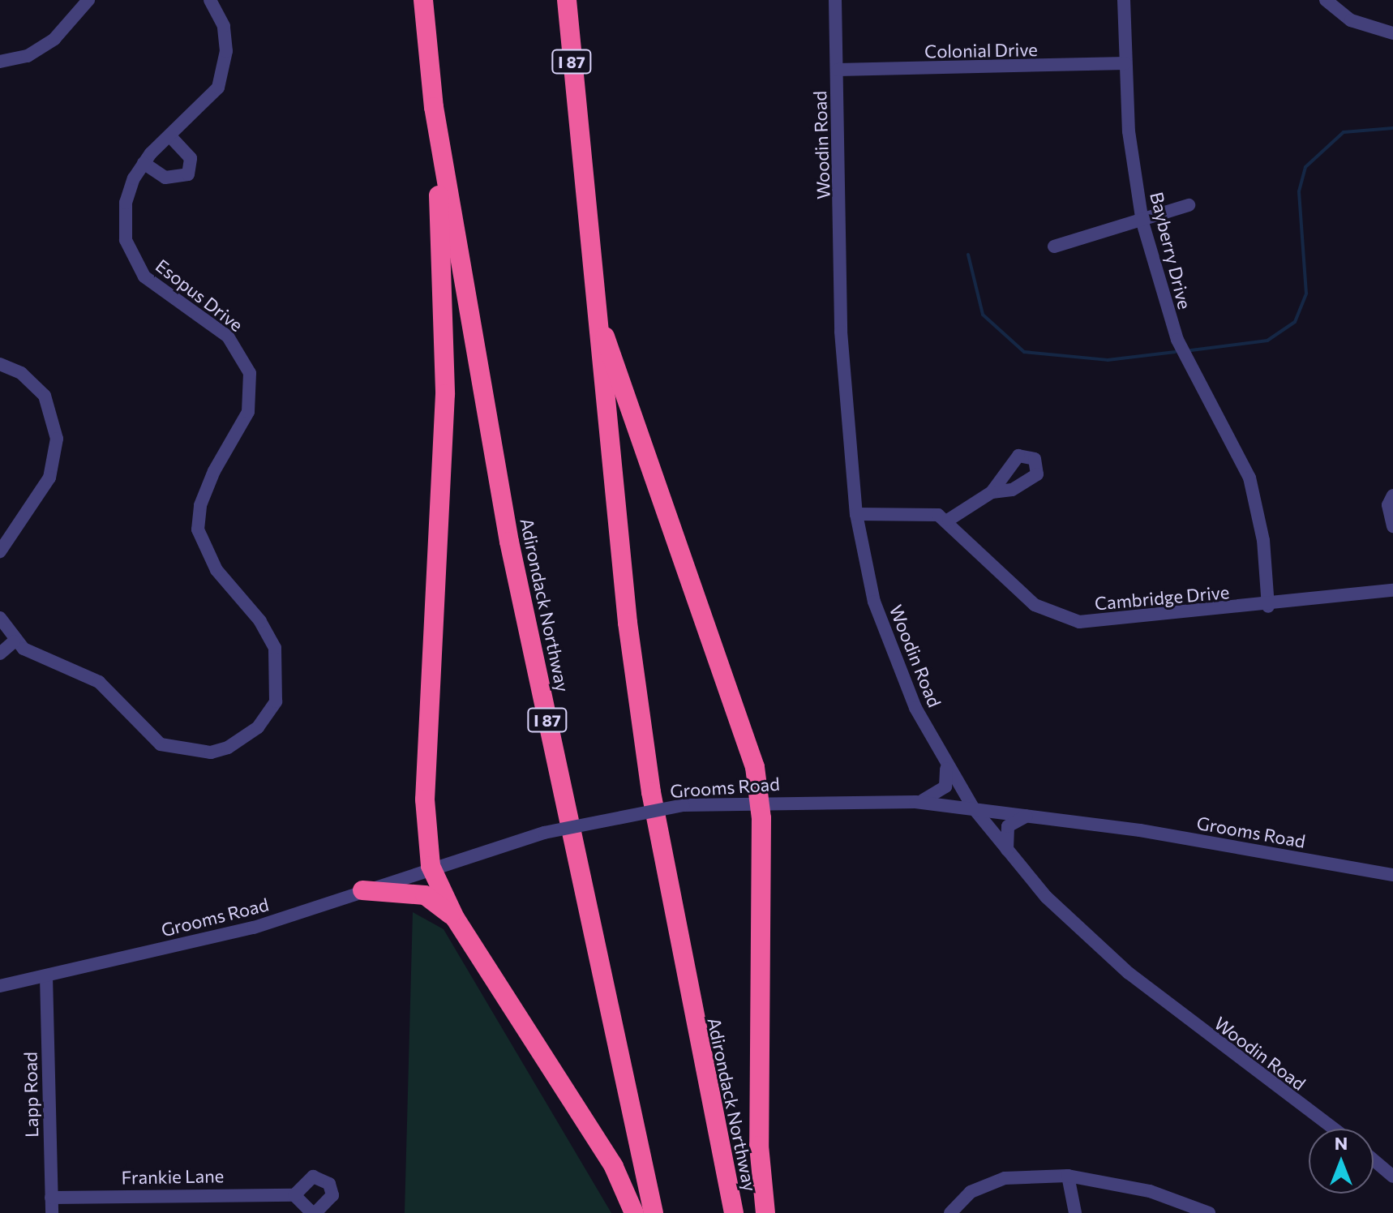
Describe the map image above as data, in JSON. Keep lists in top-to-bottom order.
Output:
{
  "streets": {
    "highway": ["I 87", "Adirondack Northway"],
    "street": [
      "Colonial Drive",
      "Woodin Road",
      "Bayberry Drive",
      "Esopus Drive",
      "Cambridge Drive",
      "Grooms Road",
      "Lapp Road",
      "Frankie Lane"
    ]
  },
  "crossings": [
    ["Colonial Drive", "Woodin Road"],
    ["Colonial Drive", "Bayberry Drive"],
    ["Woodin Road", "Grooms Road"],
    ["Bayberry Drive", "Cambridge Drive"],
    ["Grooms Road", "Lapp Road"],
    ["Lapp Road", "Frankie Lane"]
  ],
  "north": "top"
}
